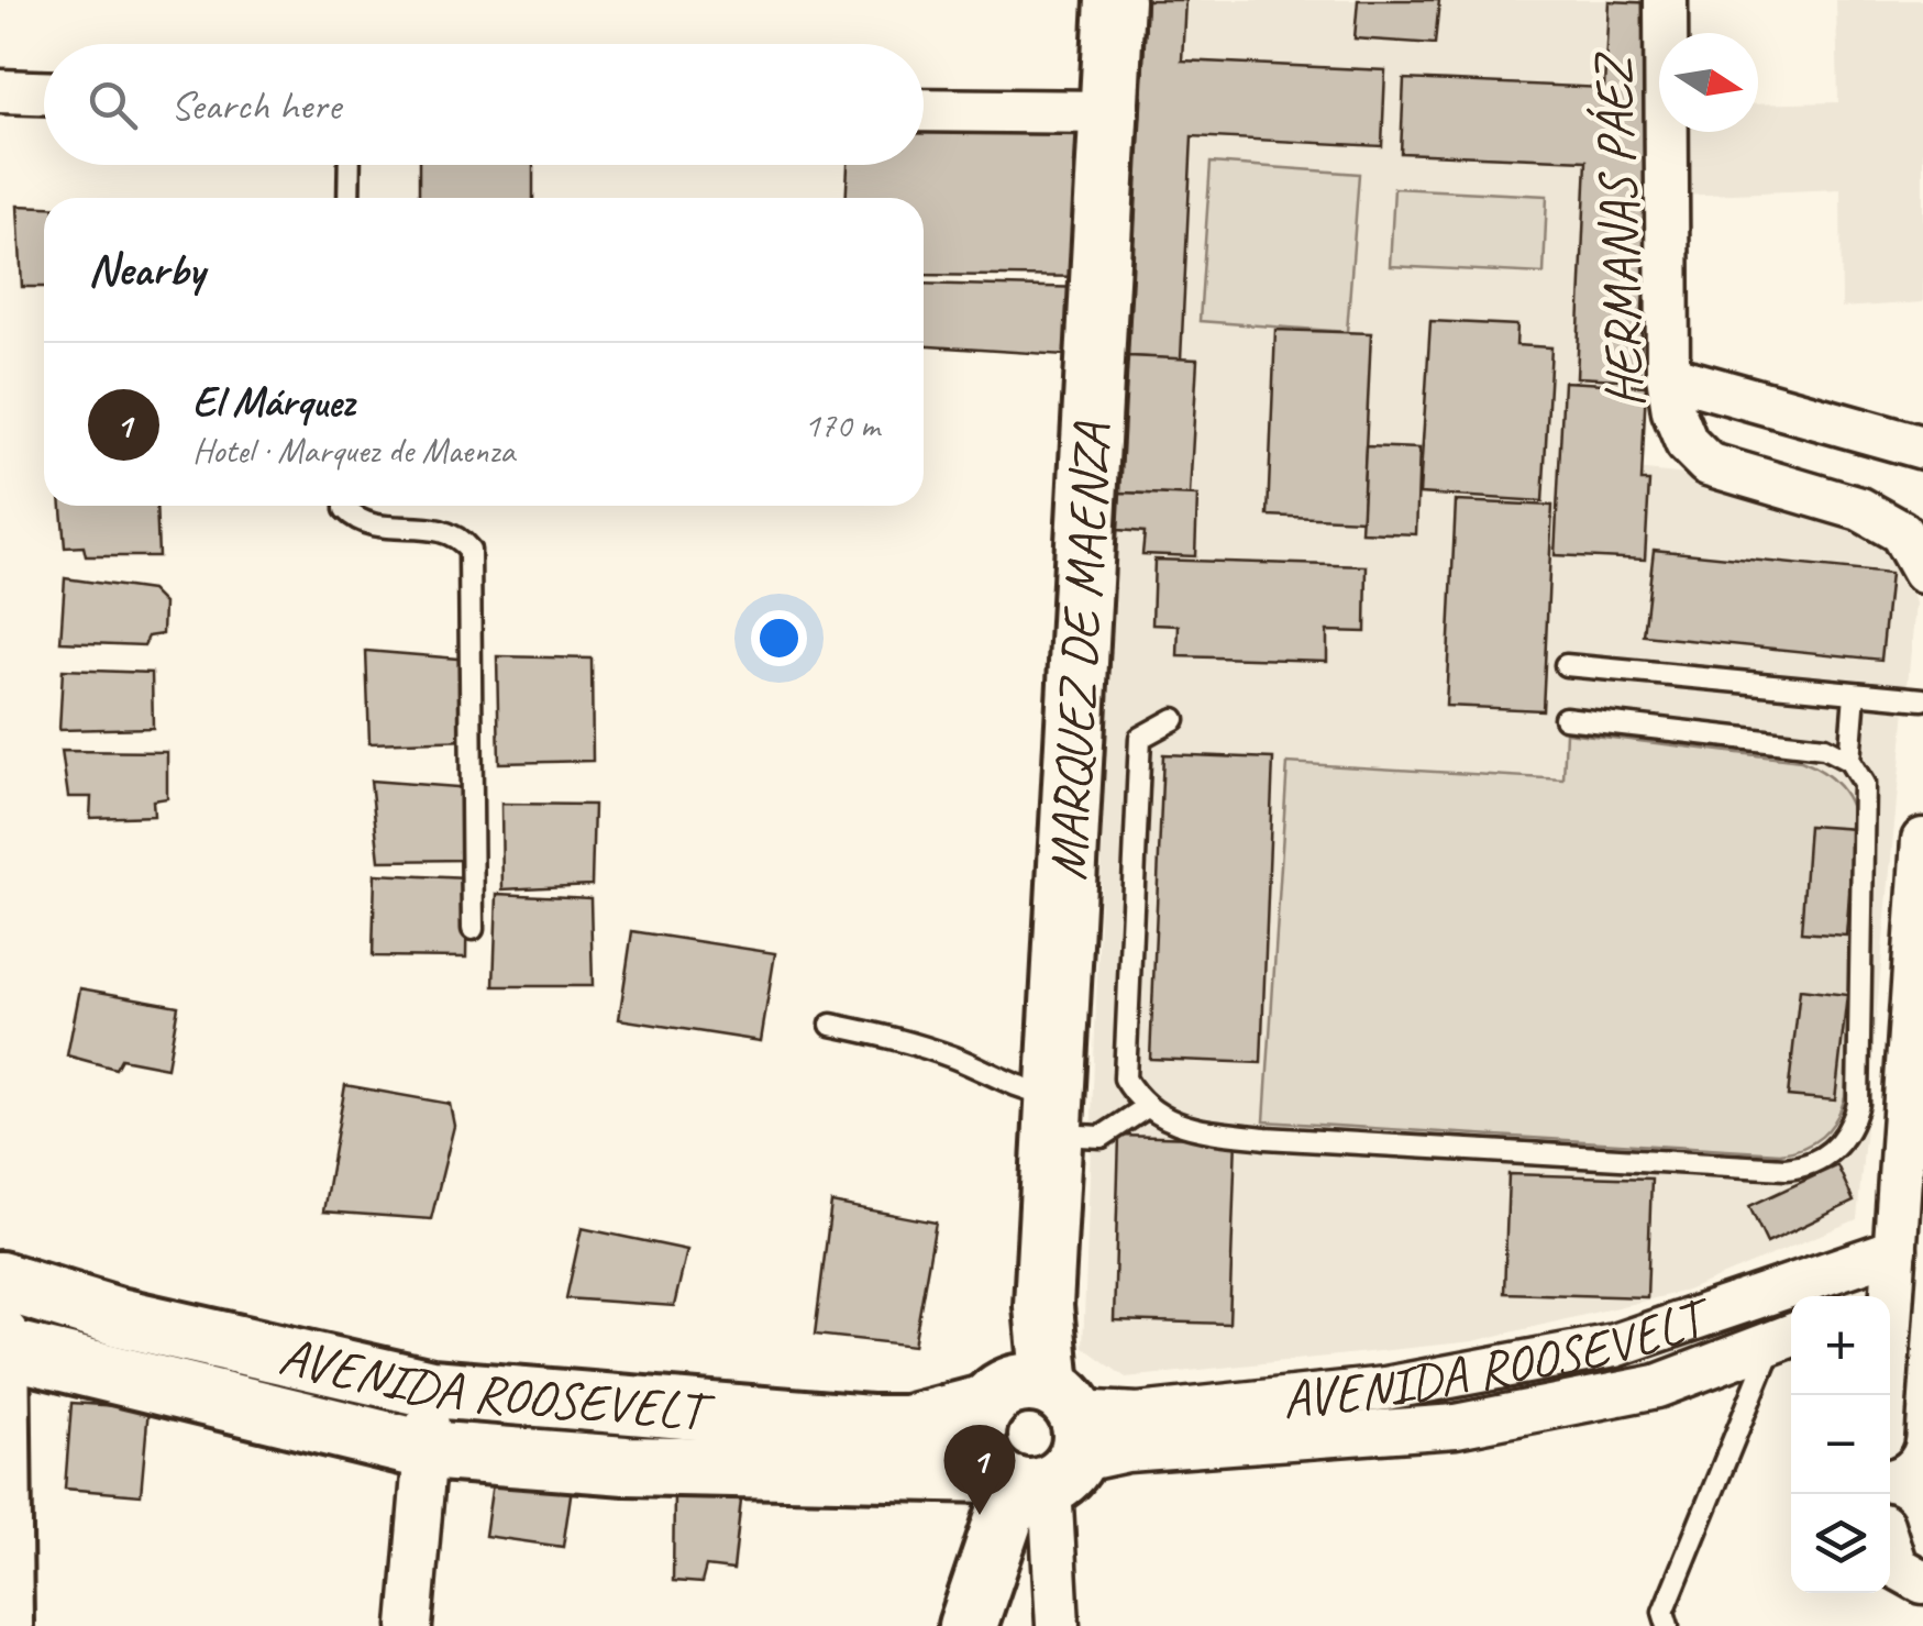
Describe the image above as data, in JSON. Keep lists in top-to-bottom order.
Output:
{
  "streets": {
    "street": ["HERMANAS PÁEZ", "MARQUEZ DE MAENZA", "AVENIDA ROOSEVELT"]
  },
  "crossings": [
    ["MARQUEZ DE MAENZA", "AVENIDA ROOSEVELT"]
  ],
  "north": "right",
  "page": {
    "search": "Search here",
    "heading": "Nearby",
    "list": [
      {
        "mark": "1",
        "name": "El Márquez",
        "note": "Hotel · Marquez de Maenza",
        "value": "170 m"
      }
    ],
    "map_buttons": ["+", "−"],
    "pins": "1"
  }
}
